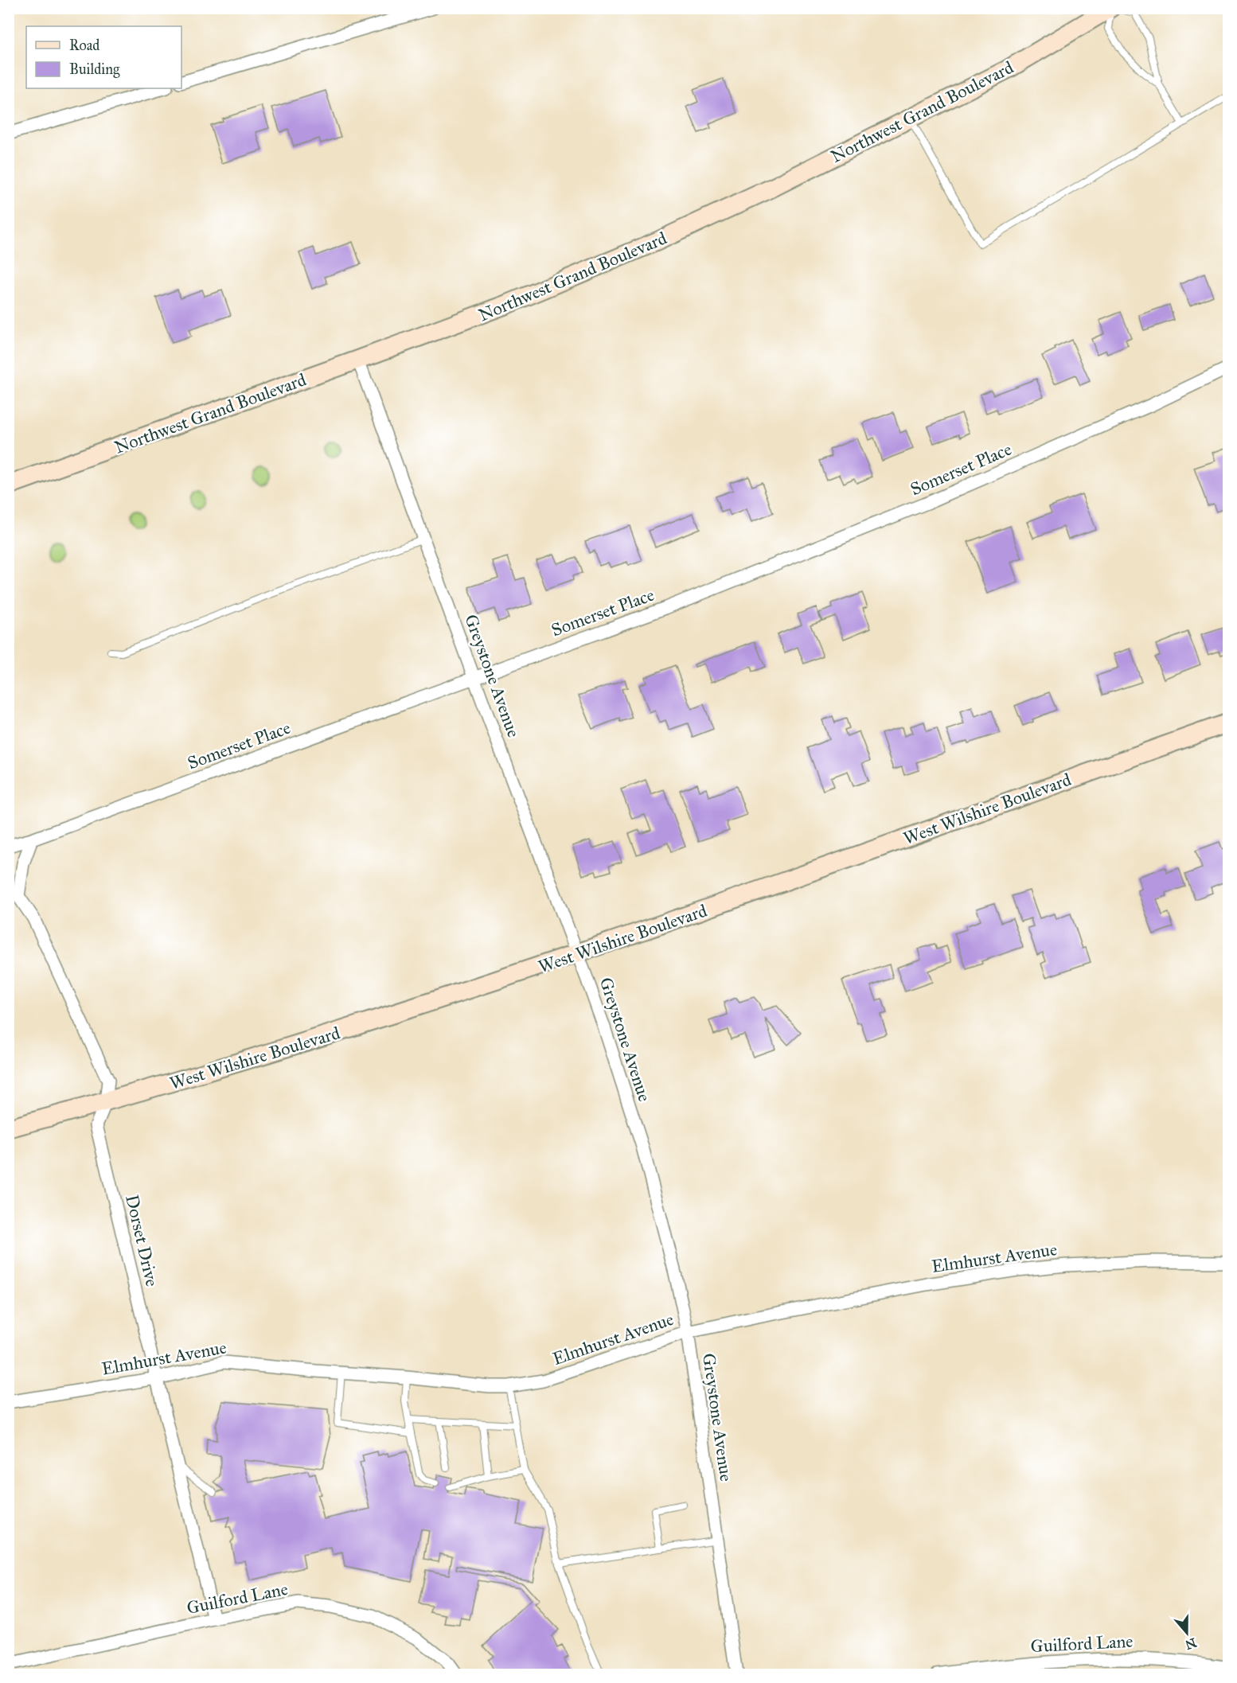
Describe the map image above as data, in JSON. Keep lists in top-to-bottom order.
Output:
{
  "streets": {
    "street": [
      "Northwest Grand Boulevard",
      "Somerset Place",
      "Greystone Avenue",
      "West Wilshire Boulevard",
      "Dorset Drive",
      "Elmhurst Avenue",
      "Guilford Lane"
    ]
  },
  "crossings": [
    ["Northwest Grand Boulevard", "Greystone Avenue"],
    ["Somerset Place", "Greystone Avenue"],
    ["Greystone Avenue", "West Wilshire Boulevard"],
    ["Greystone Avenue", "Elmhurst Avenue"],
    ["West Wilshire Boulevard", "Dorset Drive"],
    ["Dorset Drive", "Elmhurst Avenue"],
    ["Dorset Drive", "Guilford Lane"]
  ],
  "legend": ["Road", "Building"],
  "north": "bottom"
}
